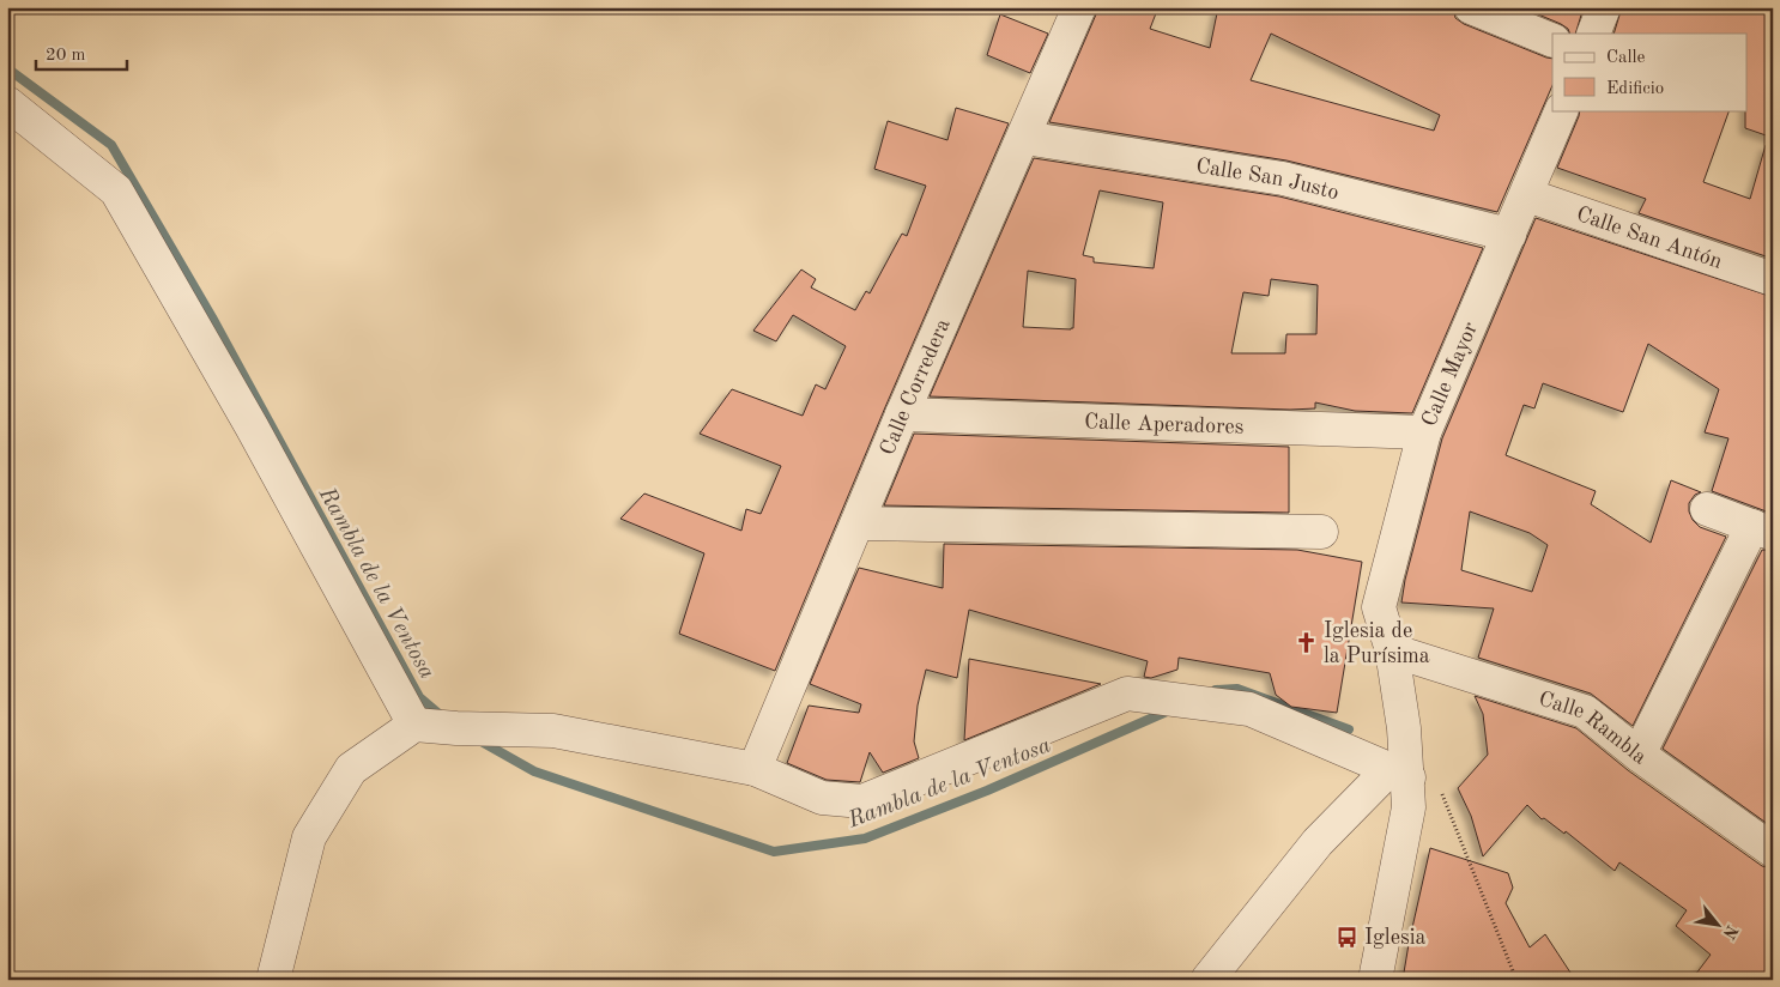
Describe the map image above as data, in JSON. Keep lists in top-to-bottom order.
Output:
{
  "streets": {
    "street": [
      "Calle San Justo",
      "Calle San Antón",
      "Calle Mayor",
      "Calle Corredera",
      "Calle Aperadores",
      "Calle Rambla"
    ]
  },
  "crossings": [
    ["Calle San Justo", "Calle Mayor"],
    ["Calle San Justo", "Calle Corredera"],
    ["Calle San Antón", "Calle Mayor"],
    ["Calle Mayor", "Calle Aperadores"],
    ["Calle Mayor", "Calle Rambla"],
    ["Calle Corredera", "Calle Aperadores"]
  ],
  "water": ["Rambla de la Ventosa"],
  "places": {
    "church": ["Iglesia de la Purísima"],
    "bus stop": ["Iglesia"]
  },
  "legend": ["Calle", "Edificio"],
  "scale_bar": "20 m",
  "north": "bottom right"
}
